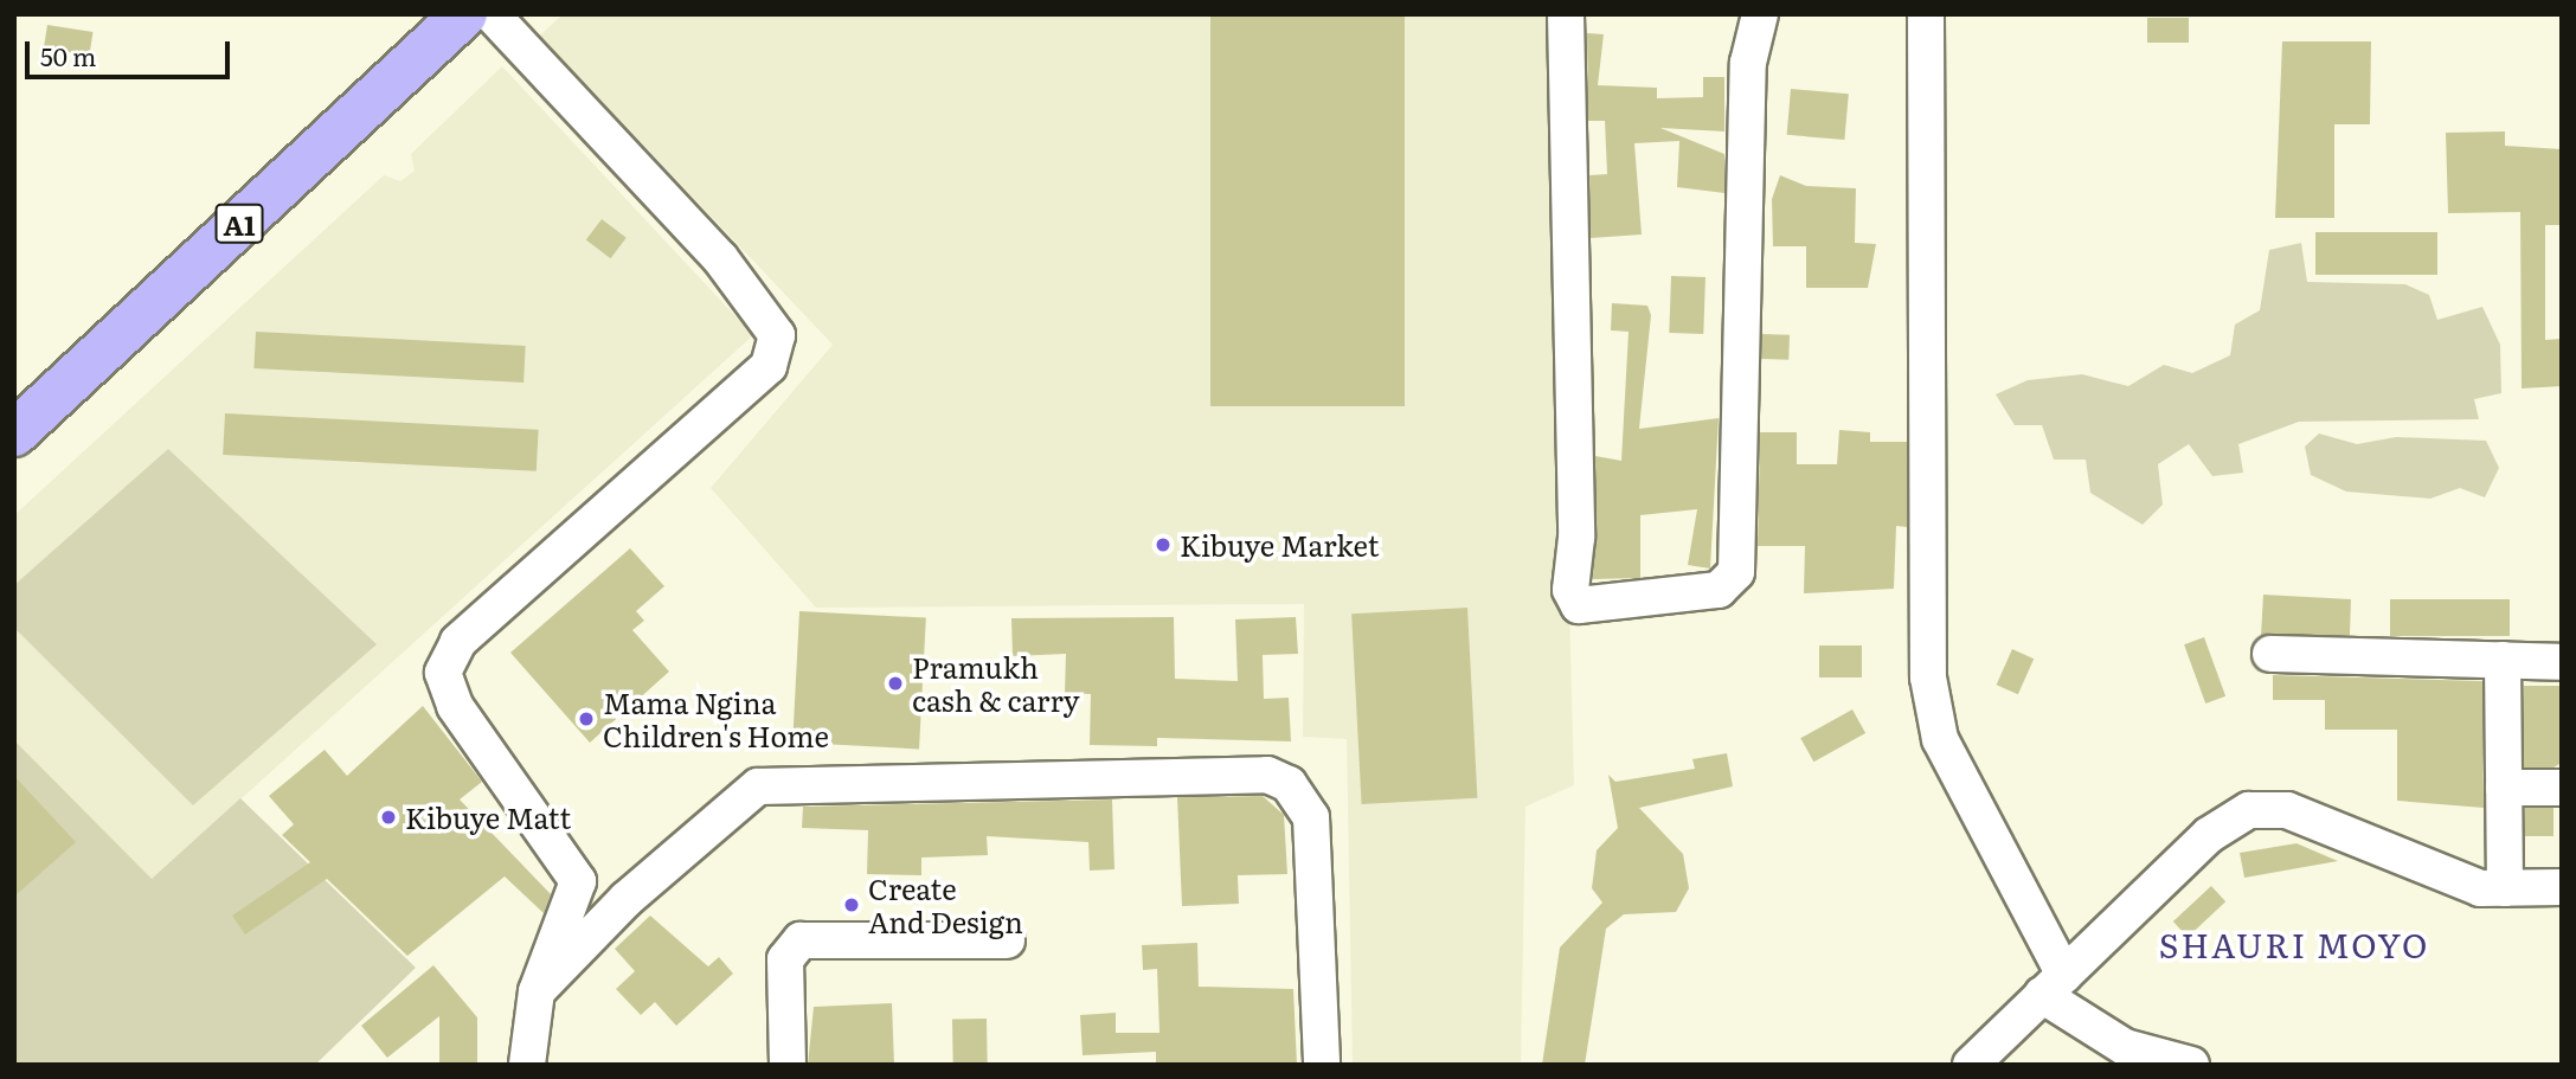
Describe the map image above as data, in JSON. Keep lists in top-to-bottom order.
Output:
{
  "streets": {
    "highway": ["A1"]
  },
  "districts": ["SHAURI MOYO"],
  "places": [
    "Kibuye Market",
    "Pramukh cash & carry",
    "Mama Ngina Children's Home",
    "Kibuye Matt",
    "Create And Design"
  ],
  "scale_bar": "50 m"
}
